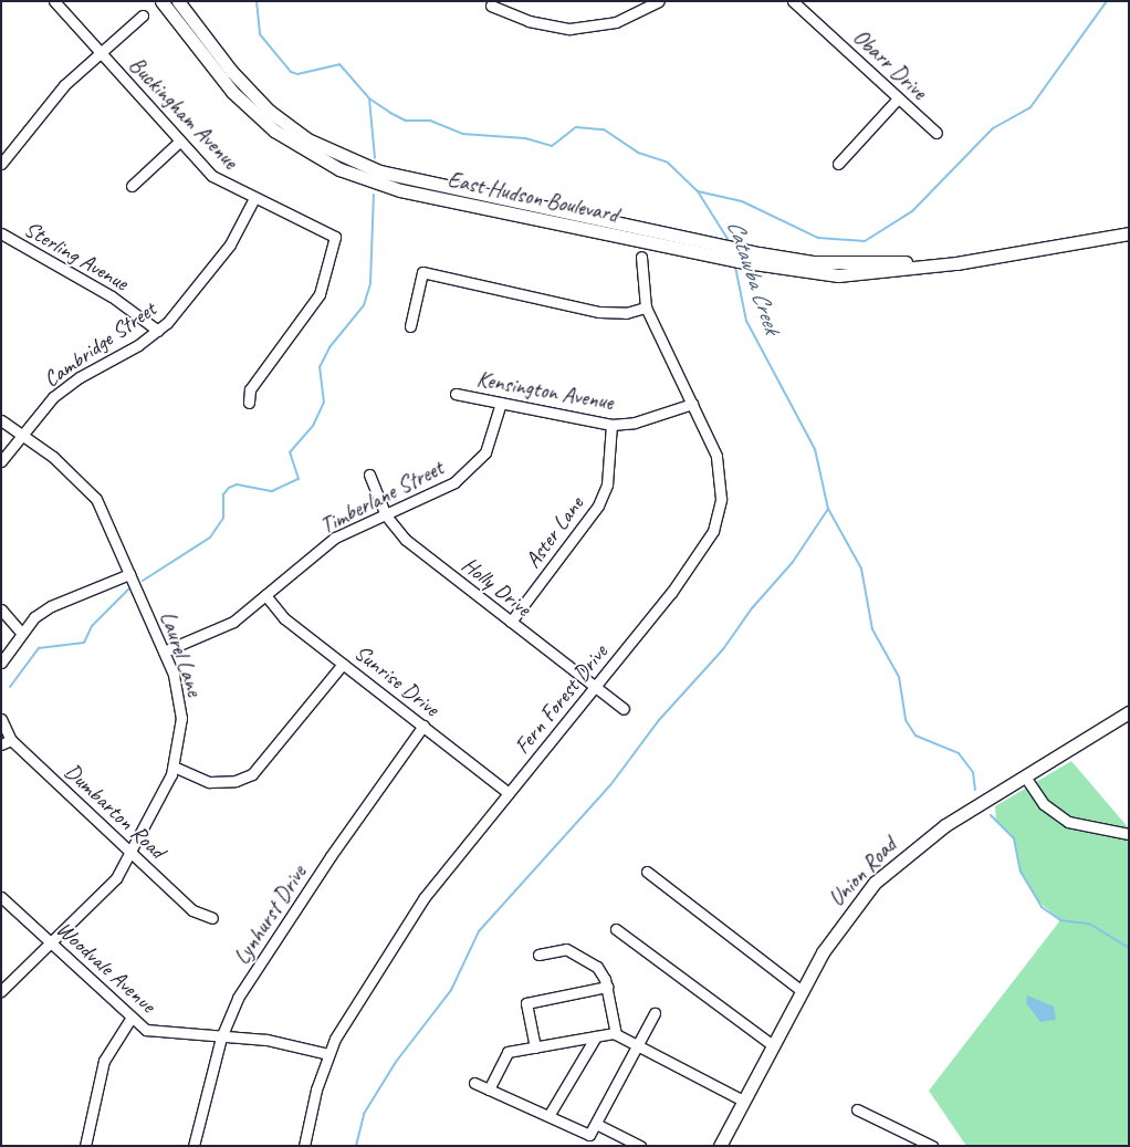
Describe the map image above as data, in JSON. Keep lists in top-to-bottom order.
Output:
{
  "streets": {
    "main road": ["East Hudson Boulevard", "Union Road"],
    "street": [
      "Obarr Drive",
      "Buckingham Avenue",
      "Sterling Avenue",
      "Cambridge Street",
      "Kensington Avenue",
      "Timberlane Street",
      "Aster Lane",
      "Holly Drive",
      "Laurel Lane",
      "Sunrise Drive",
      "Fern Forest Drive",
      "Dumbarton Road",
      "Lynhurst Drive",
      "Woodvale Avenue"
    ]
  },
  "crossings": [
    ["Buckingham Avenue", "Cambridge Street"],
    ["Sterling Avenue", "Cambridge Street"],
    ["Cambridge Street", "Laurel Lane"],
    ["Kensington Avenue", "Timberlane Street"],
    ["Kensington Avenue", "Aster Lane"],
    ["Kensington Avenue", "Fern Forest Drive"],
    ["Timberlane Street", "Holly Drive"],
    ["Timberlane Street", "Laurel Lane"],
    ["Timberlane Street", "Sunrise Drive"],
    ["Aster Lane", "Holly Drive"],
    ["Holly Drive", "Fern Forest Drive"],
    ["Laurel Lane", "Dumbarton Road"],
    ["Laurel Lane", "Woodvale Avenue"],
    ["Sunrise Drive", "Fern Forest Drive"],
    ["Sunrise Drive", "Lynhurst Drive"],
    ["Fern Forest Drive", "Woodvale Avenue"],
    ["Lynhurst Drive", "Woodvale Avenue"]
  ],
  "water": ["Catawba Creek"]
}
